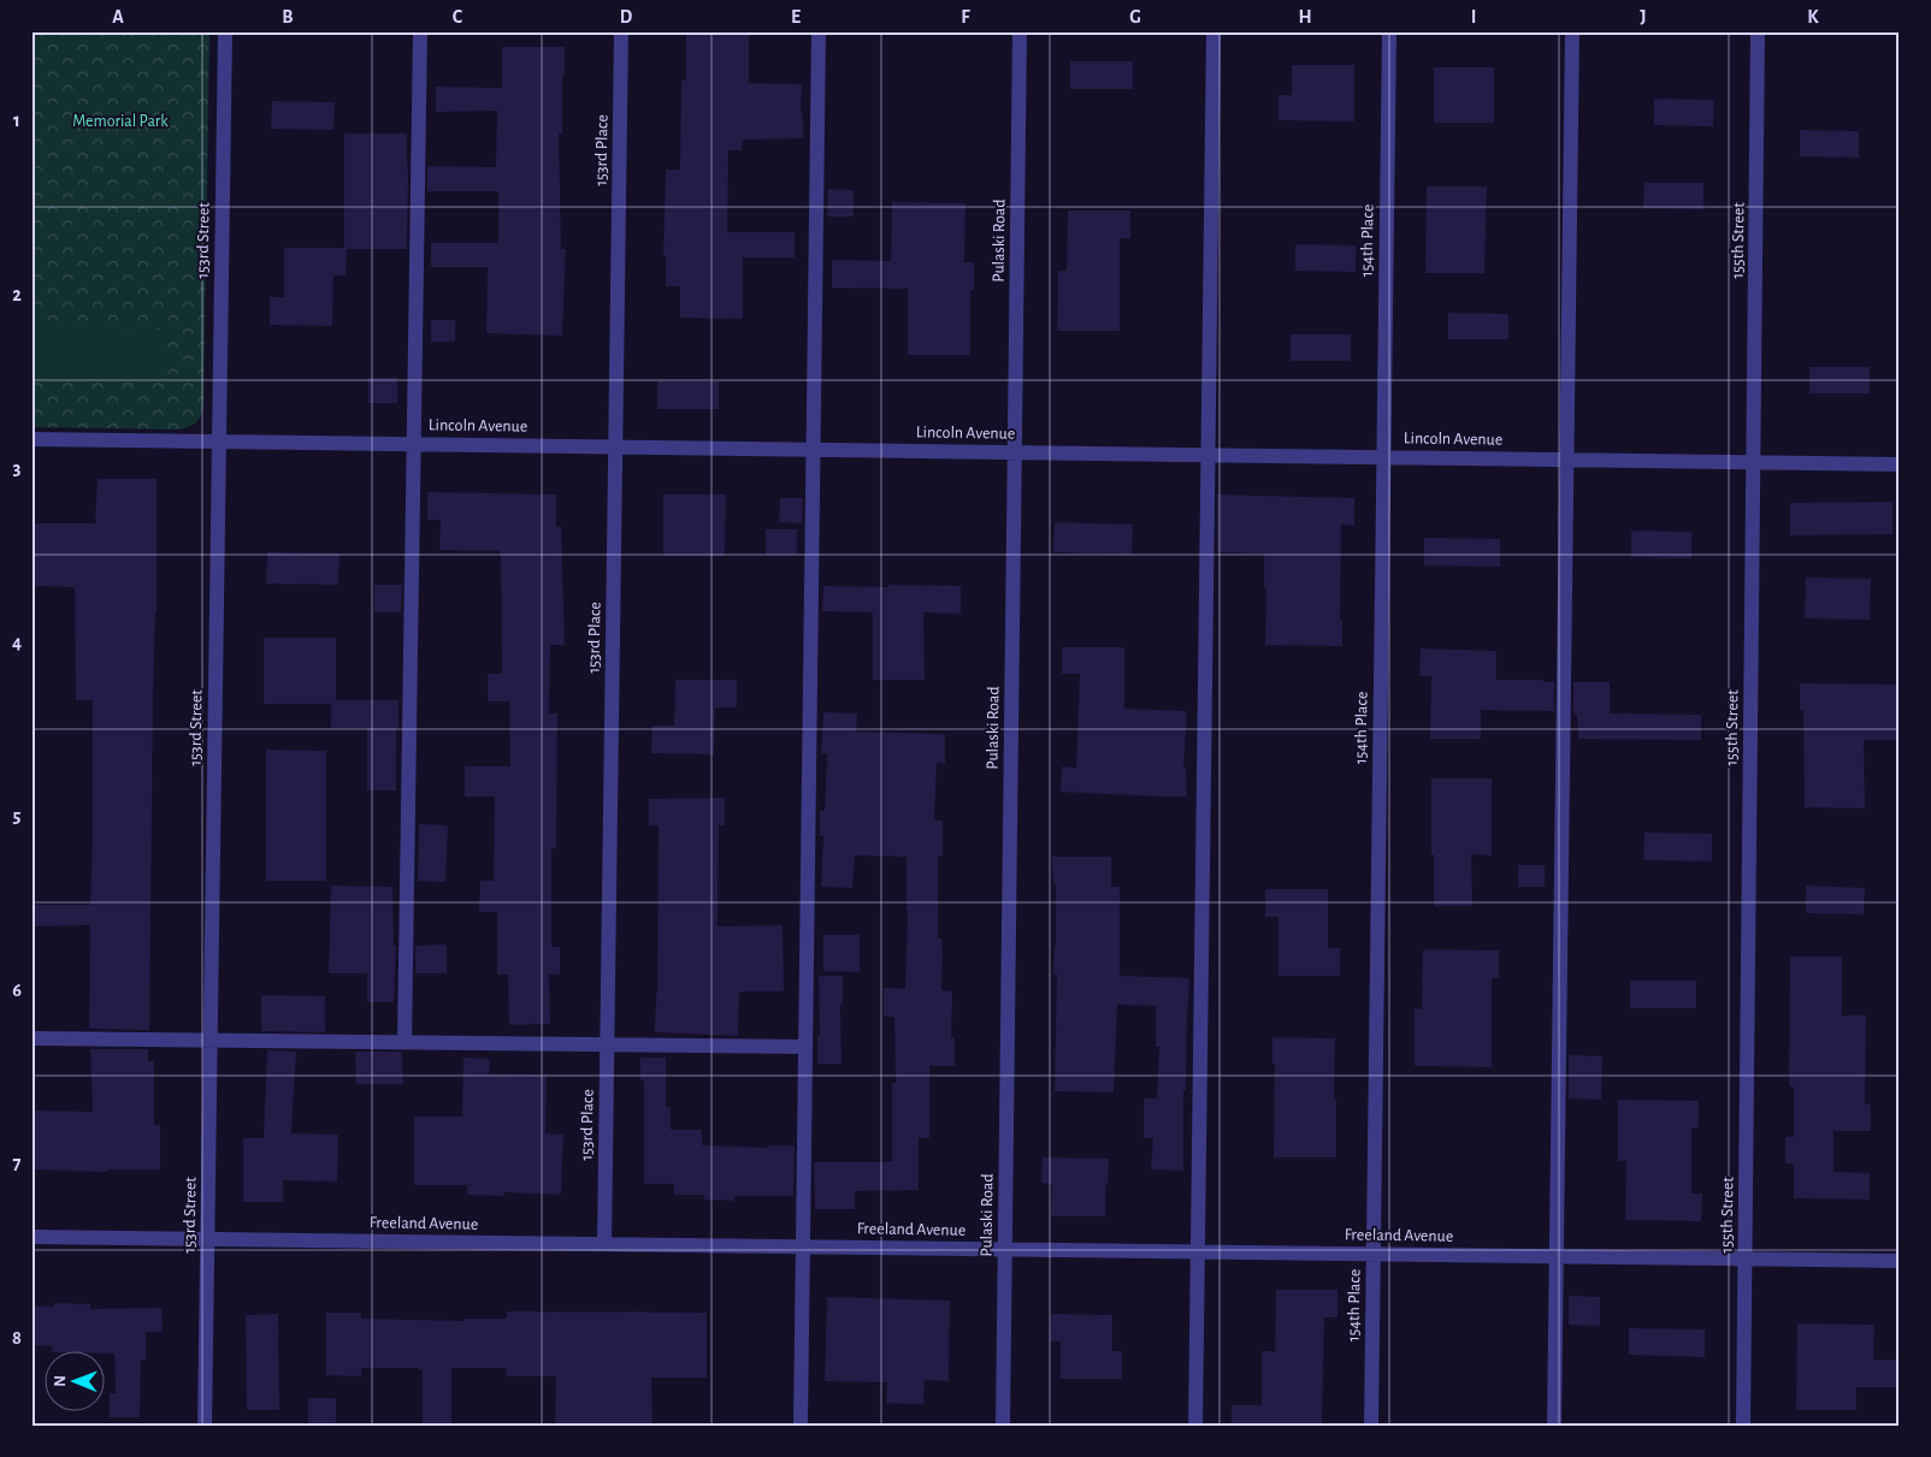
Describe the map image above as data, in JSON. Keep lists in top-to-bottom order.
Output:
{
  "streets": {
    "street": [
      "153rd Place",
      "153rd Street",
      "Pulaski Road",
      "154th Place",
      "155th Street",
      "Lincoln Avenue",
      "Freeland Avenue"
    ]
  },
  "crossings": [
    ["153rd Place", "Lincoln Avenue"],
    ["153rd Place", "Freeland Avenue"],
    ["153rd Street", "Lincoln Avenue"],
    ["153rd Street", "Freeland Avenue"],
    ["Pulaski Road", "Lincoln Avenue"],
    ["Pulaski Road", "Freeland Avenue"],
    ["154th Place", "Lincoln Avenue"],
    ["154th Place", "Freeland Avenue"],
    ["155th Street", "Lincoln Avenue"],
    ["155th Street", "Freeland Avenue"]
  ],
  "parks": ["Memorial Park"],
  "north": "left",
  "grid": {
    "columns": [
      "A",
      "B",
      "C",
      "D",
      "E",
      "F",
      "G",
      "H",
      "I",
      "J",
      "K"
    ],
    "rows": [
      "1",
      "2",
      "3",
      "4",
      "5",
      "6",
      "7",
      "8"
    ]
  }
}
